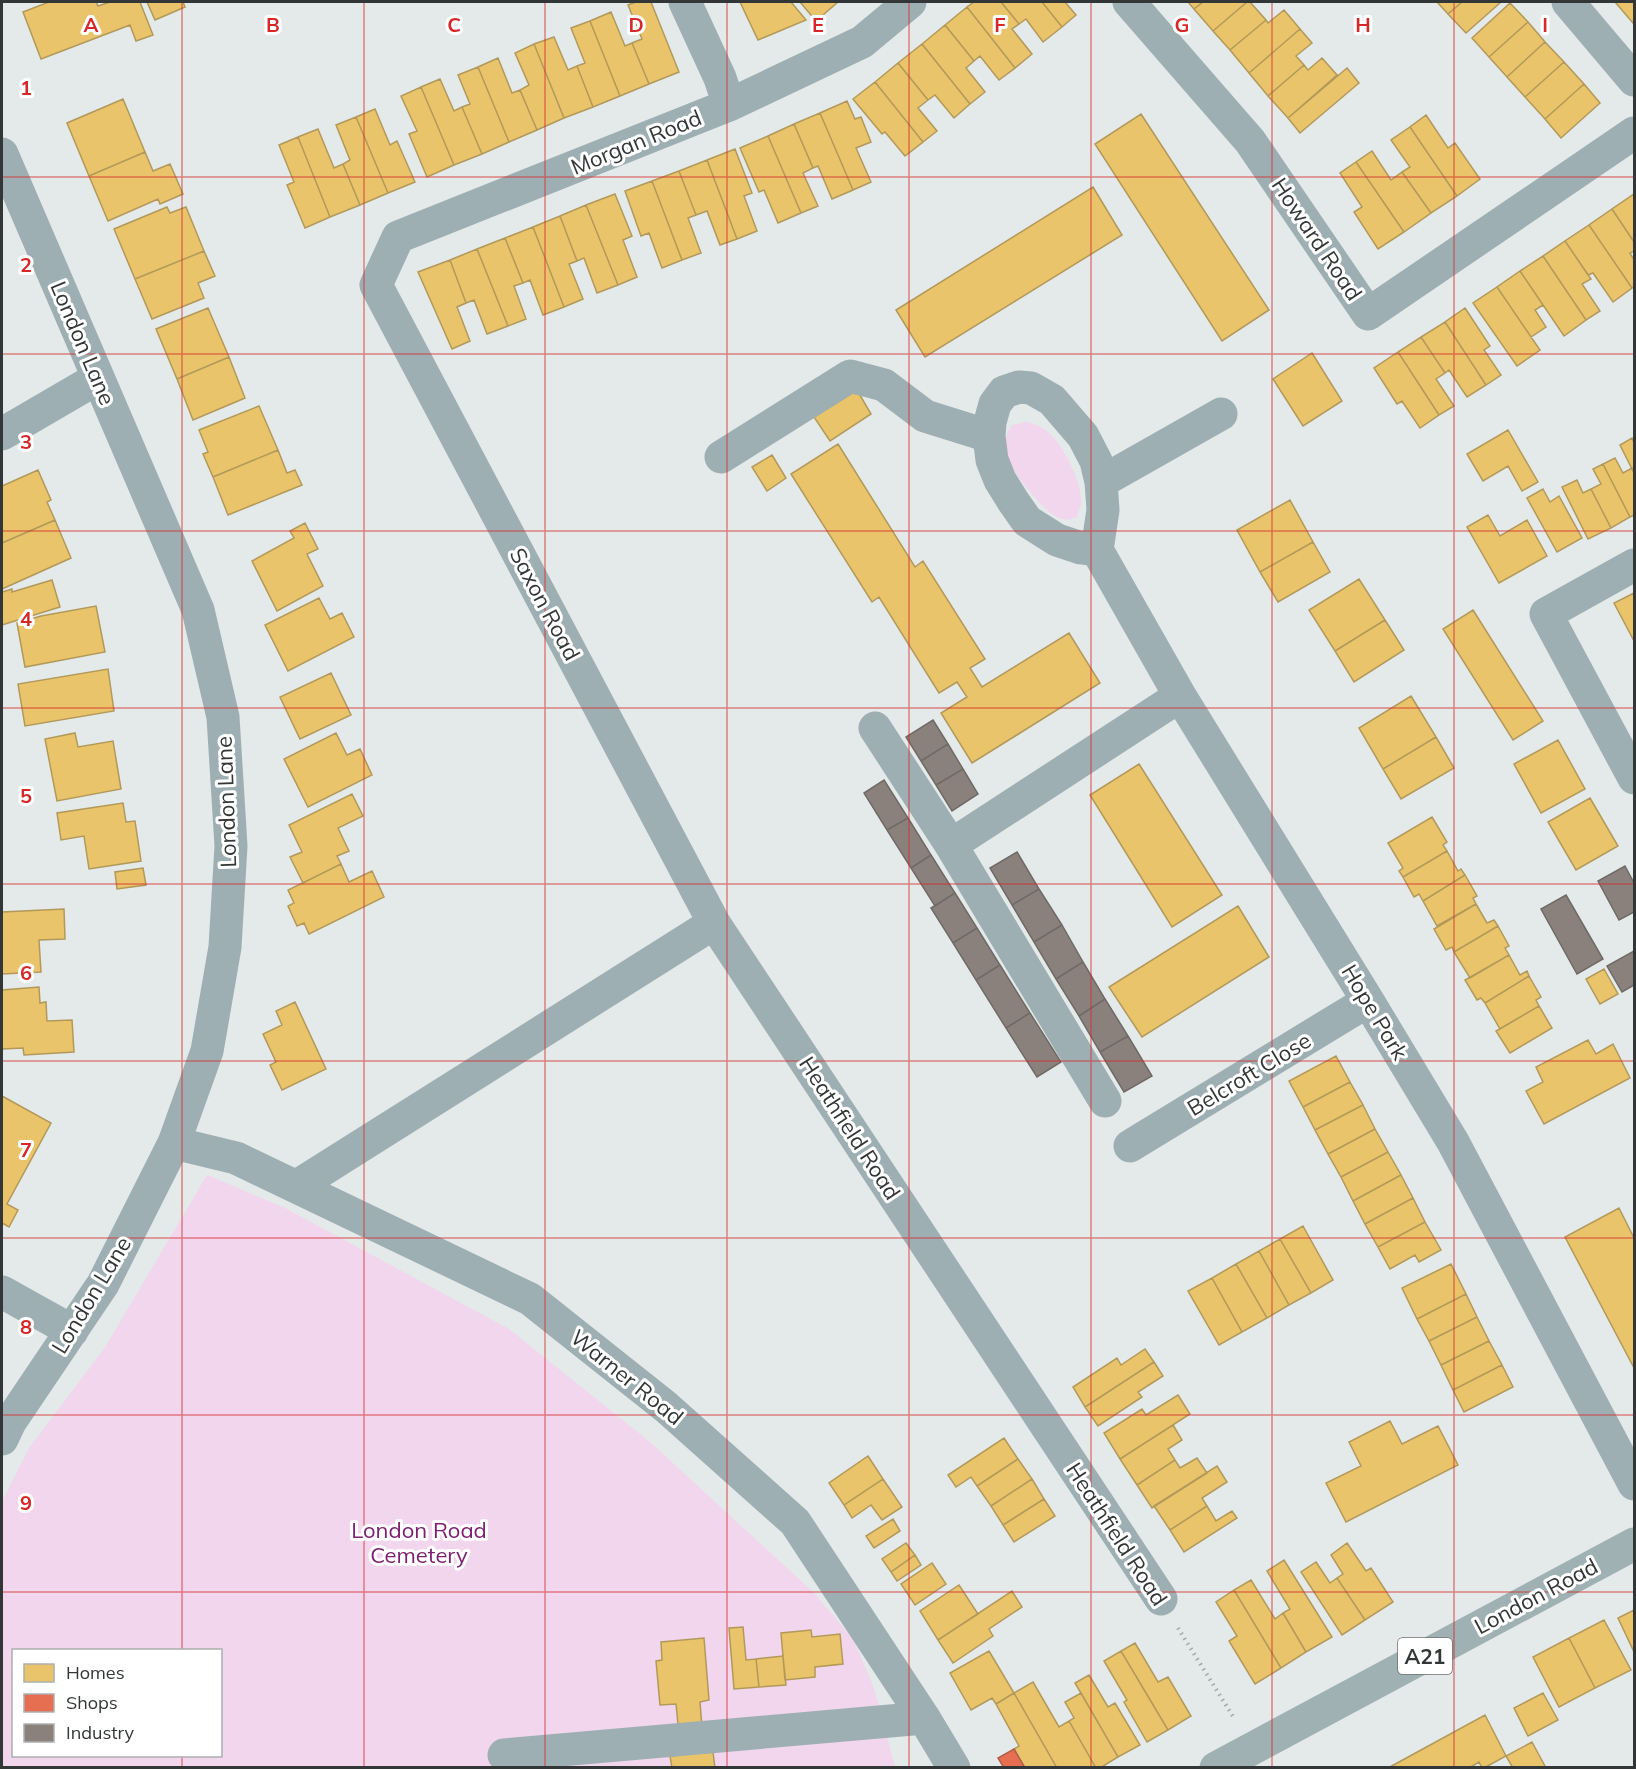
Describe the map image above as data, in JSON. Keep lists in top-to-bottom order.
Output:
{
  "streets": {
    "main road": ["London Road", "A21"],
    "street": [
      "Morgan Road",
      "Howard Road",
      "London Lane",
      "Saxon Road",
      "Hope Park",
      "Belcroft Close",
      "Heathfield Road",
      "Warner Road"
    ]
  },
  "crossings": [
    ["Morgan Road", "Saxon Road"],
    ["London Lane", "Warner Road"],
    ["Saxon Road", "Heathfield Road"],
    ["Hope Park", "Belcroft Close"],
    ["Heathfield Road", "London Road"]
  ],
  "parks": ["London Road Cemetery"],
  "legend": ["Homes", "Shops", "Industry"],
  "grid": {
    "columns": [
      "A",
      "B",
      "C",
      "D",
      "E",
      "F",
      "G",
      "H",
      "I"
    ],
    "rows": [
      "1",
      "2",
      "3",
      "4",
      "5",
      "6",
      "7",
      "8",
      "9"
    ]
  }
}
